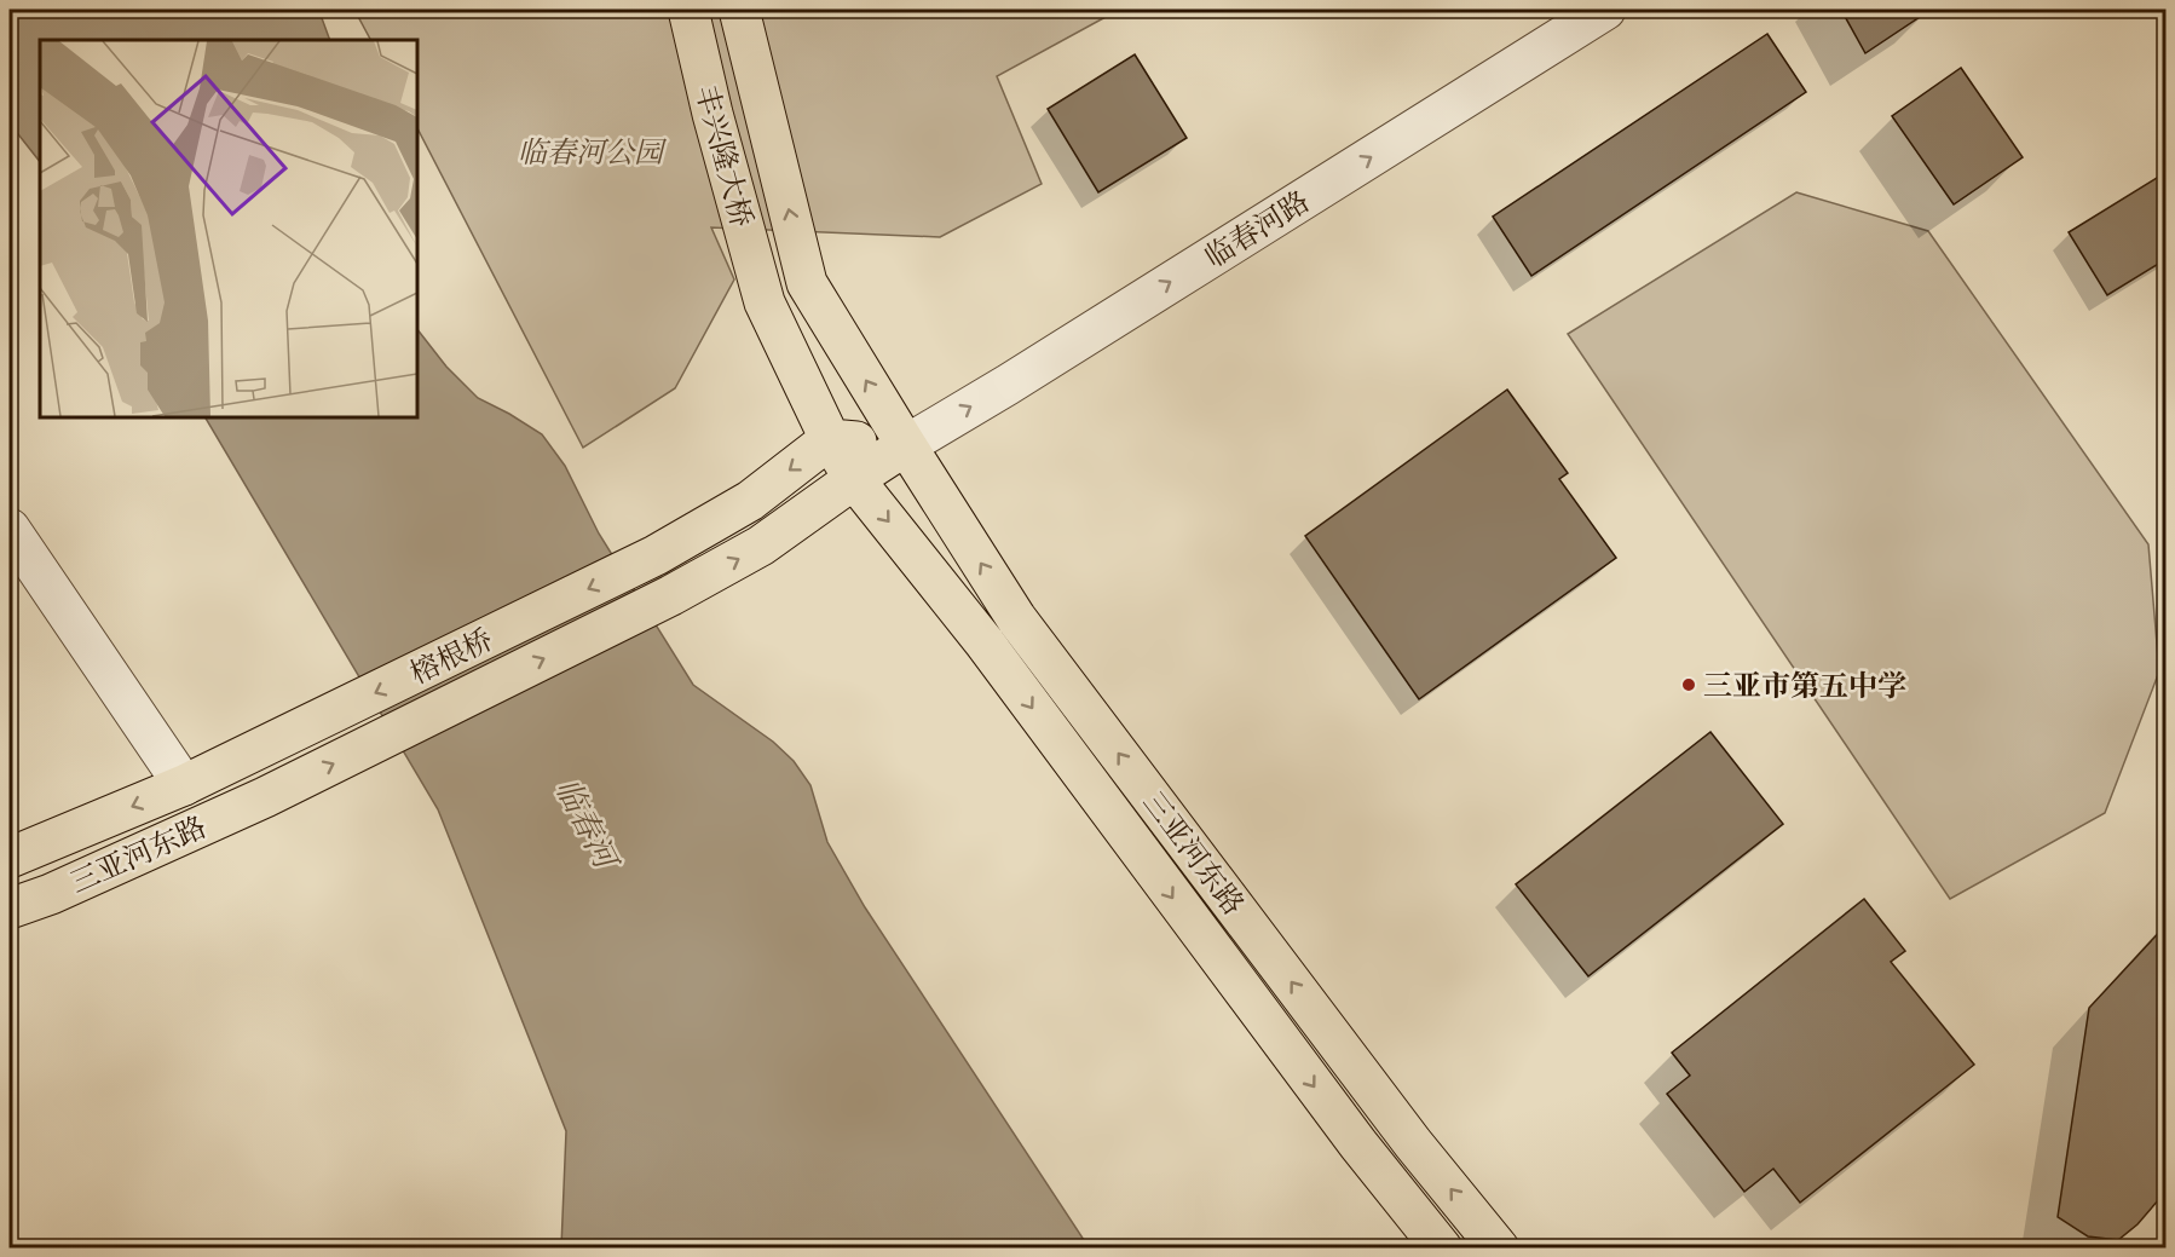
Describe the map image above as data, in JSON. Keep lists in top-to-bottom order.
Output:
{
  "streets": {
    "main road": ["丰兴隆大桥", "榕根桥", "三亚河东路"],
    "street": ["临春河路"]
  },
  "crossings": [
    ["丰兴隆大桥", "临春河路"],
    ["丰兴隆大桥", "榕根桥"],
    ["丰兴隆大桥", "三亚河东路"],
    ["临春河路", "三亚河东路"],
    ["榕根桥", "三亚河东路"]
  ],
  "one_way": ["临春河路"],
  "water": ["临春河"],
  "parks": ["临春河公园"],
  "places": ["三亚市第五中学"]
}
